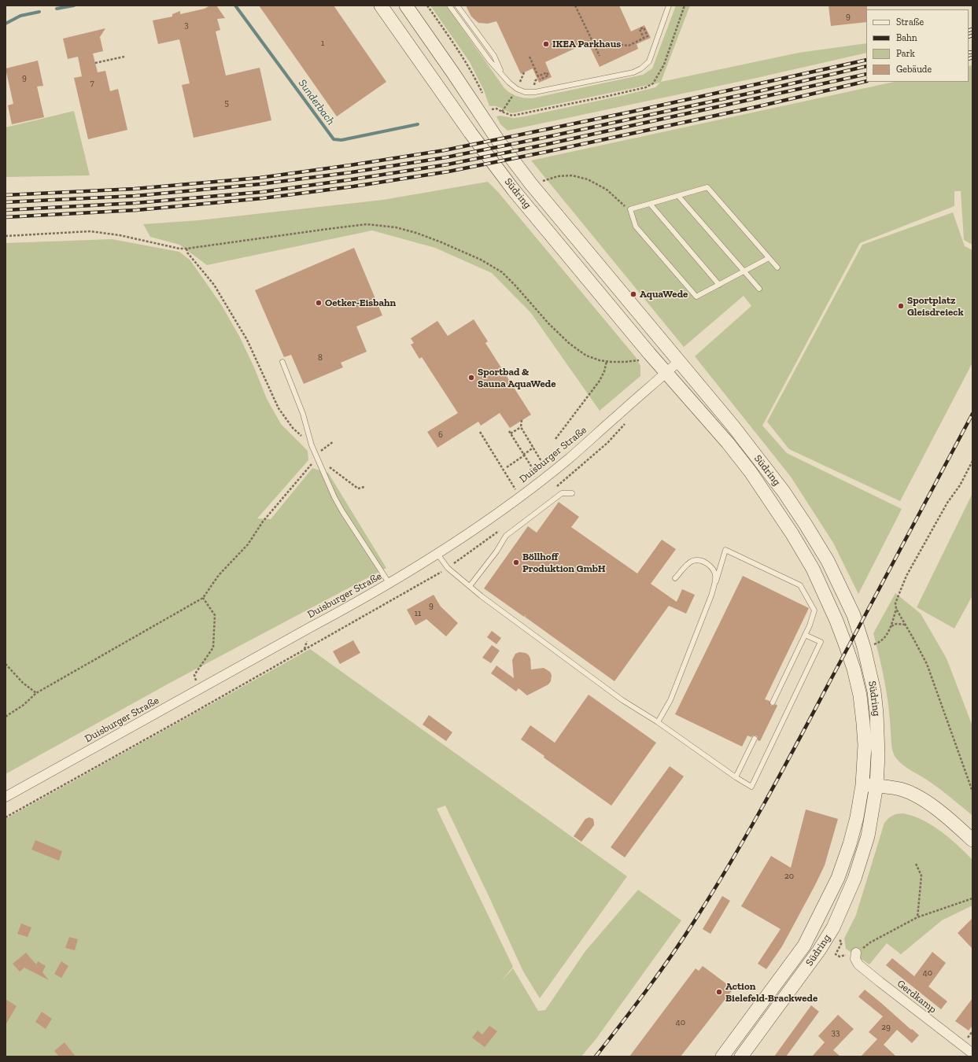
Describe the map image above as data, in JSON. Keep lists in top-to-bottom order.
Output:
{
  "streets": {
    "main road": ["Südring"],
    "street": ["Duisburger Straße", "Gerdkamp"]
  },
  "crossings": [
    ["Südring", "Duisburger Straße"]
  ],
  "water": ["Sunderbach"],
  "places": [
    "IKEA Parkhaus",
    "AquaWede",
    "Oetker-Eisbahn",
    "Sportplatz Gleisdreieck",
    "Sportbad & Sauna AquaWede",
    "Böllhoff Produktion GmbH",
    "Action Bielefeld-Brackwede"
  ],
  "house_numbers": [
    "9",
    "3",
    "1",
    "9",
    "7",
    "5",
    "8",
    "6",
    "9",
    "11",
    "20",
    "40",
    "40",
    "29",
    "33"
  ],
  "legend": [
    "Straße",
    "Bahn",
    "Park",
    "Gebäude"
  ]
}
